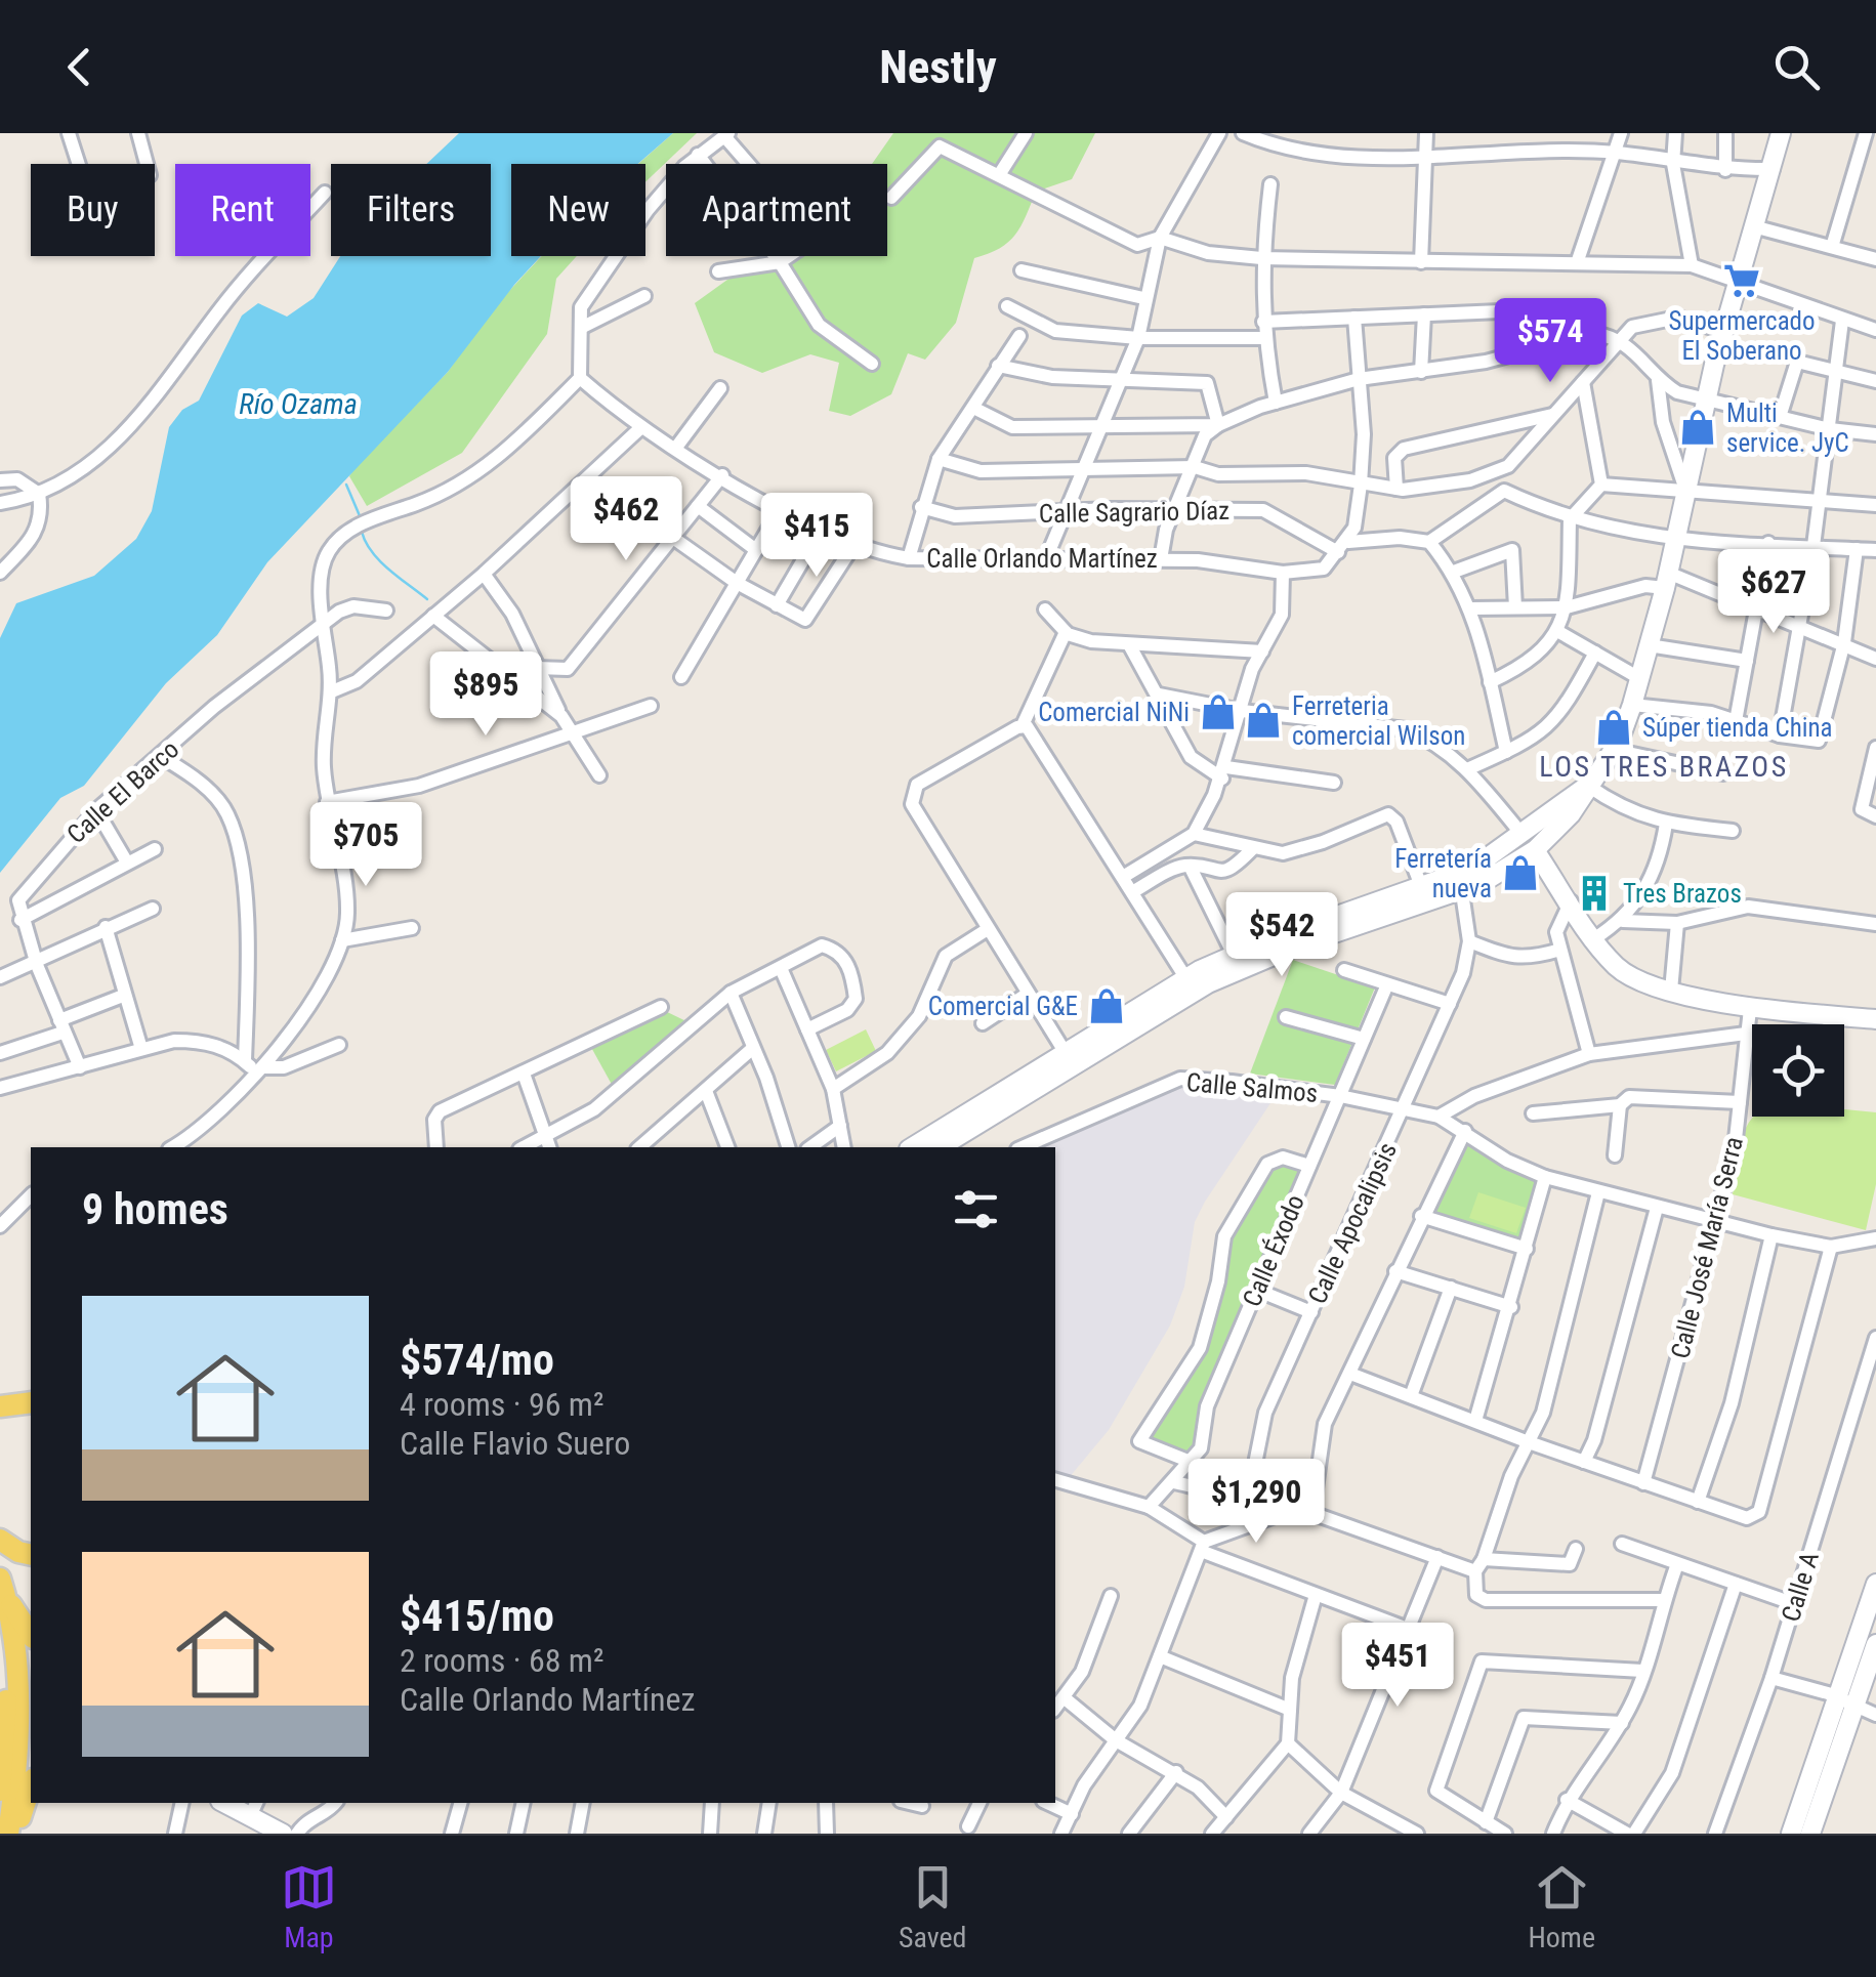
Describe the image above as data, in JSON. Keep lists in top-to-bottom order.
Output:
{
  "streets": {
    "street": [
      "Calle Sagrario Díaz",
      "Calle Orlando Martínez",
      "Calle El Barco",
      "Calle Salmos",
      "Calle Apocalipsis",
      "Calle José María Serra",
      "Calle Éxodo",
      "Calle A"
    ]
  },
  "crossings": [
    ["Calle Salmos", "Calle Apocalipsis"],
    ["Calle Salmos", "Calle José María Serra"],
    ["Calle Salmos", "Calle Éxodo"],
    ["Calle Apocalipsis", "Calle Éxodo"]
  ],
  "districts": ["LOS TRES BRAZOS"],
  "water": ["Río Ozama"],
  "places": {
    "supermarket": ["Supermercado El Soberano"],
    "shop": [
      "Multi service. JyC",
      "Comercial NiNi",
      "Ferreteria comercial Wilson",
      "Súper tienda China",
      "Ferretería nueva",
      "Comercial G&E"
    ],
    "building": ["Tres Brazos"]
  },
  "page": {
    "header": "Nestly",
    "chip": [
      "Buy",
      "Rent",
      "Filters",
      "New",
      "Apartment"
    ],
    "price": [
      "$574",
      "$462",
      "$415",
      "$627",
      "$895",
      "$705",
      "$542",
      "$1,290",
      "$451"
    ],
    "heading": "9 homes",
    "list": [
      {
        "name": "$574/mo",
        "note": "4 rooms · 96 m² · Calle Flavio Suero"
      },
      {
        "name": "$415/mo",
        "note": "2 rooms · 68 m² · Calle Orlando Martínez"
      }
    ],
    "tabs": ["Map", "Saved", "Home"]
  }
}
